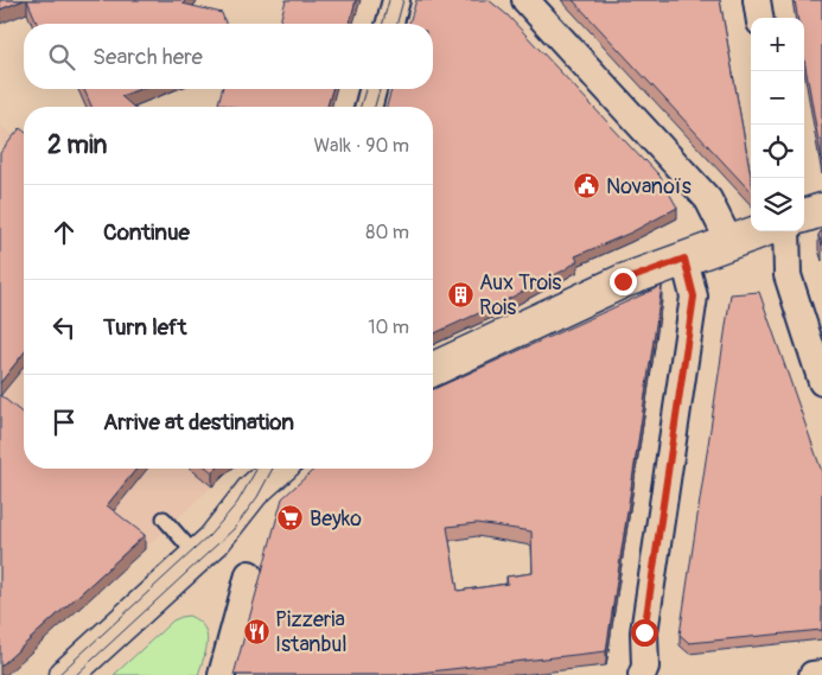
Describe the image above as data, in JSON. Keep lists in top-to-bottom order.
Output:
{
  "places": {
    "public building": ["Novanoïs"],
    "building": ["Aux Trois Rois"],
    "supermarket": ["Beyko"],
    "restaurant": ["Pizzeria Istanbul"]
  },
  "page": {
    "map_buttons": ["+", "−"],
    "search": "Search here",
    "heading": ["2 min", "Walk · 90 m"],
    "list": [
      ["Continue", "80 m"],
      ["Turn left", "10 m"],
      "Arrive at destination"
    ]
  }
}
